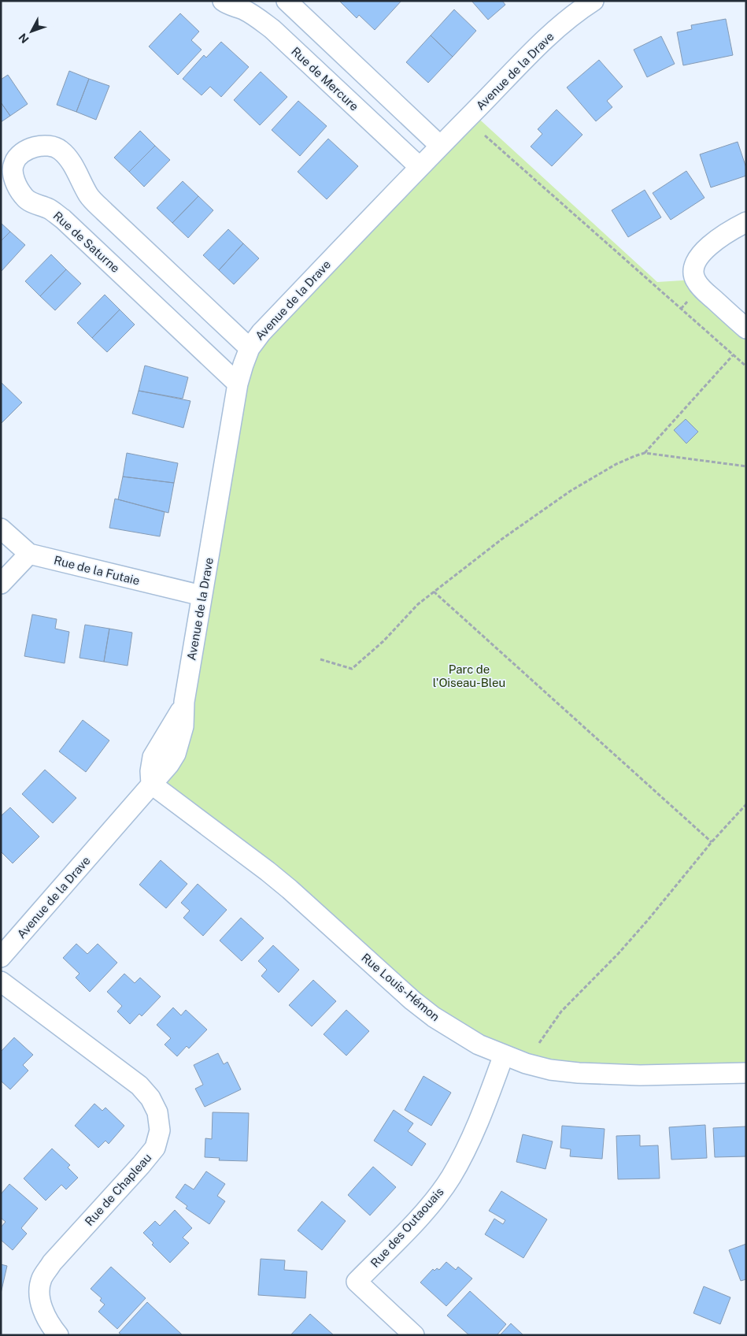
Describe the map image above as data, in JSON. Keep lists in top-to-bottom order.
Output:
{
  "streets": {
    "street": [
      "Avenue de la Drave",
      "Rue de Mercure",
      "Rue de Saturne",
      "Rue de la Futaie",
      "Rue Louis-Hémon",
      "Rue de Chapleau",
      "Rue des Outaouais"
    ]
  },
  "crossings": [
    ["Avenue de la Drave", "Rue de Mercure"],
    ["Avenue de la Drave", "Rue de Saturne"],
    ["Avenue de la Drave", "Rue de la Futaie"],
    ["Avenue de la Drave", "Rue Louis-Hémon"],
    ["Rue Louis-Hémon", "Rue des Outaouais"]
  ],
  "parks": ["Parc de l'Oiseau-Bleu"],
  "north": "bottom left"
}
